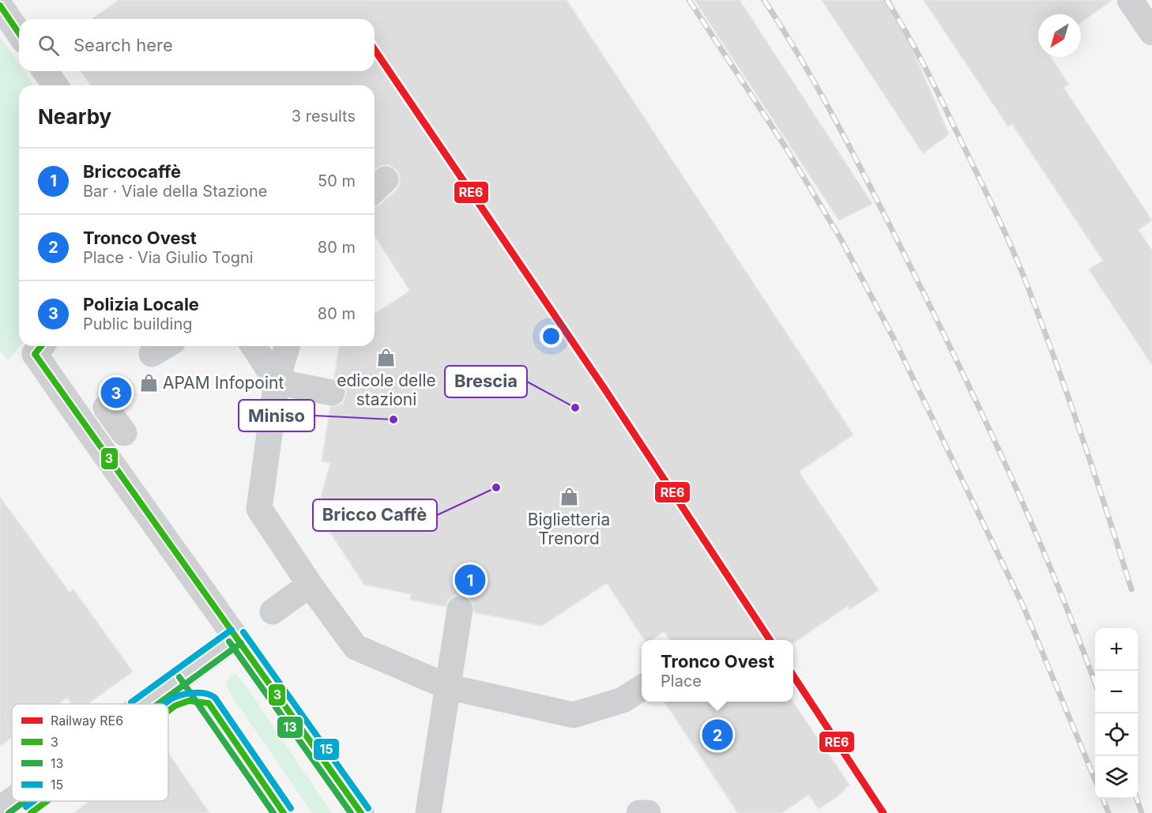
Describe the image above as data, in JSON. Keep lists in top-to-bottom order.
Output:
{
  "places": {
    "shop": ["edicole delle stazioni", "APAM Infopoint", "Biglietteria Trenord"],
    "other": ["Brescia", "Miniso", "Bricco Caffè"]
  },
  "lines": [
    "transit line 3",
    "rail line RE6",
    "transit line 15",
    "transit line 13"
  ],
  "legend": [
    "Railway RE6",
    "3",
    "13",
    "15"
  ],
  "north": "bottom left",
  "page": {
    "search": "Search here",
    "heading": ["Nearby", "3 results"],
    "list": [
      {
        "mark": "1",
        "name": "Briccocaffè",
        "note": "Bar · Viale della Stazione",
        "value": "50 m"
      },
      {
        "mark": "2",
        "name": "Tronco Ovest",
        "note": "Place · Via Giulio Togni",
        "value": "80 m"
      },
      {
        "mark": "3",
        "name": "Polizia Locale",
        "note": "Public building",
        "value": "80 m"
      }
    ],
    "pins": ["3", "1", "2"],
    "map_buttons": ["+", "−"],
    "popup": ["Tronco Ovest", "Place"]
  }
}
